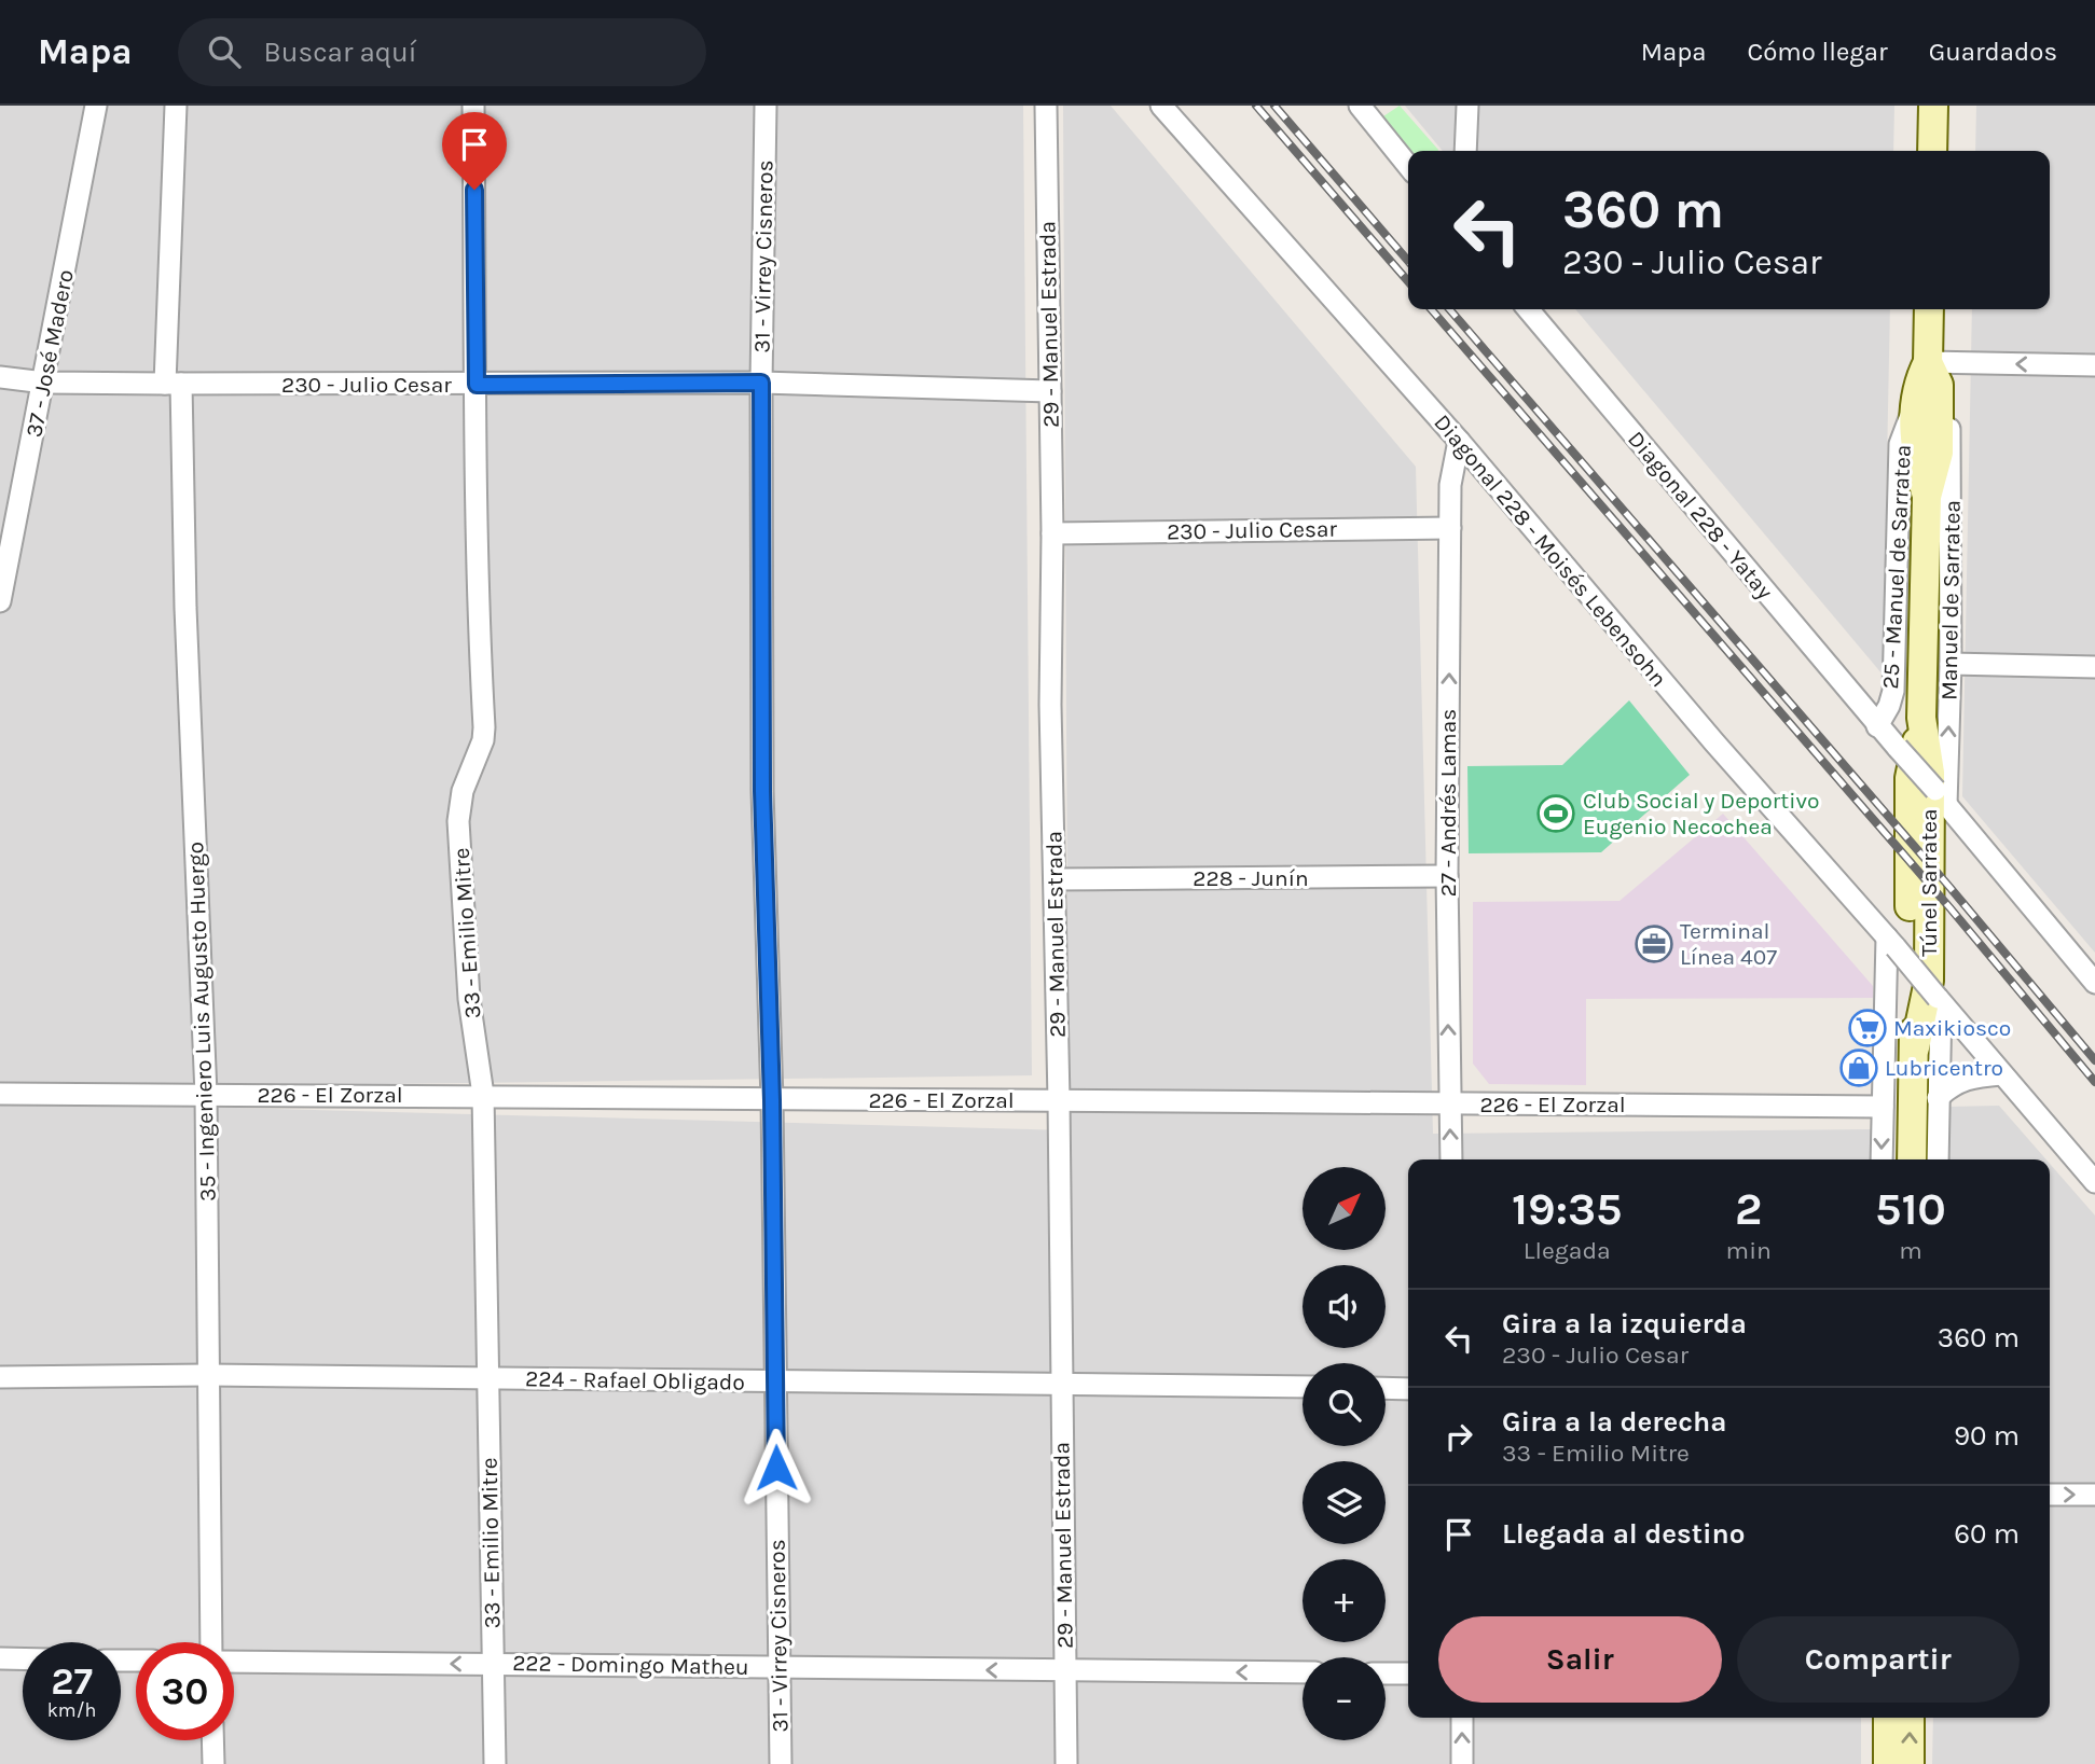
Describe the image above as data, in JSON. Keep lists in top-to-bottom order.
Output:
{
  "streets": {
    "main road": ["25 - Manuel de Sarratea", "Manuel de Sarratea", "Túnel Sarratea"],
    "street": [
      "31 - Virrey Cisneros",
      "29 - Manuel Estrada",
      "37 - José Madero",
      "230 - Julio Cesar",
      "Diagonal 228 - Yatay",
      "Diagonal 228 - Moisés Lebensohn",
      "27 - Andrés Lamas",
      "228 - Junín",
      "33 - Emilio Mitre",
      "35 - Ingeniero Luis Augusto Huergo",
      "226 - El Zorzal",
      "224 - Rafael Obligado",
      "222 - Domingo Matheu"
    ]
  },
  "crossings": [
    ["31 - Virrey Cisneros", "230 - Julio Cesar"],
    ["31 - Virrey Cisneros", "226 - El Zorzal"],
    ["31 - Virrey Cisneros", "224 - Rafael Obligado"],
    ["31 - Virrey Cisneros", "222 - Domingo Matheu"],
    ["29 - Manuel Estrada", "230 - Julio Cesar"],
    ["29 - Manuel Estrada", "228 - Junín"],
    ["29 - Manuel Estrada", "226 - El Zorzal"],
    ["29 - Manuel Estrada", "224 - Rafael Obligado"],
    ["29 - Manuel Estrada", "222 - Domingo Matheu"],
    ["37 - José Madero", "230 - Julio Cesar"],
    ["230 - Julio Cesar", "27 - Andrés Lamas"],
    ["230 - Julio Cesar", "33 - Emilio Mitre"],
    ["230 - Julio Cesar", "35 - Ingeniero Luis Augusto Huergo"],
    ["Diagonal 228 - Yatay", "25 - Manuel de Sarratea"],
    ["Diagonal 228 - Yatay", "Manuel de Sarratea"],
    ["Diagonal 228 - Moisés Lebensohn", "27 - Andrés Lamas"],
    ["25 - Manuel de Sarratea", "Manuel de Sarratea"],
    ["Manuel de Sarratea", "Túnel Sarratea"],
    ["27 - Andrés Lamas", "228 - Junín"],
    ["27 - Andrés Lamas", "226 - El Zorzal"],
    ["33 - Emilio Mitre", "226 - El Zorzal"],
    ["33 - Emilio Mitre", "224 - Rafael Obligado"],
    ["33 - Emilio Mitre", "222 - Domingo Matheu"],
    ["35 - Ingeniero Luis Augusto Huergo", "226 - El Zorzal"],
    ["35 - Ingeniero Luis Augusto Huergo", "224 - Rafael Obligado"]
  ],
  "one_way": ["27 - Andrés Lamas", "222 - Domingo Matheu"],
  "places": {
    "sports": ["Club Social y Deportivo Eugenio Necochea"],
    "office": ["Terminal Línea 407"],
    "supermarket": ["Maxikiosco"],
    "shop": ["Lubricentro"]
  },
  "north": "top right",
  "page": {
    "header": "Mapa",
    "search": "Buscar aquí",
    "nav": ["Mapa", "Cómo llegar", "Guardados"],
    "turn": ["360 m", "230 - Julio Cesar"],
    "eta": [
      "19:35",
      "Llegada",
      "2",
      "min",
      "510",
      "m"
    ],
    "map_buttons": ["+", "−"],
    "list": [
      {
        "name": "Gira a la izquierda",
        "note": "230 - Julio Cesar",
        "value": "360 m"
      },
      {
        "name": "Gira a la derecha",
        "note": "33 - Emilio Mitre",
        "value": "90 m"
      },
      {
        "name": "Llegada al destino",
        "value": "60 m"
      }
    ],
    "buttons": ["Salir", "Compartir"],
    "speed": "27 km/h",
    "limit": "30"
  }
}
